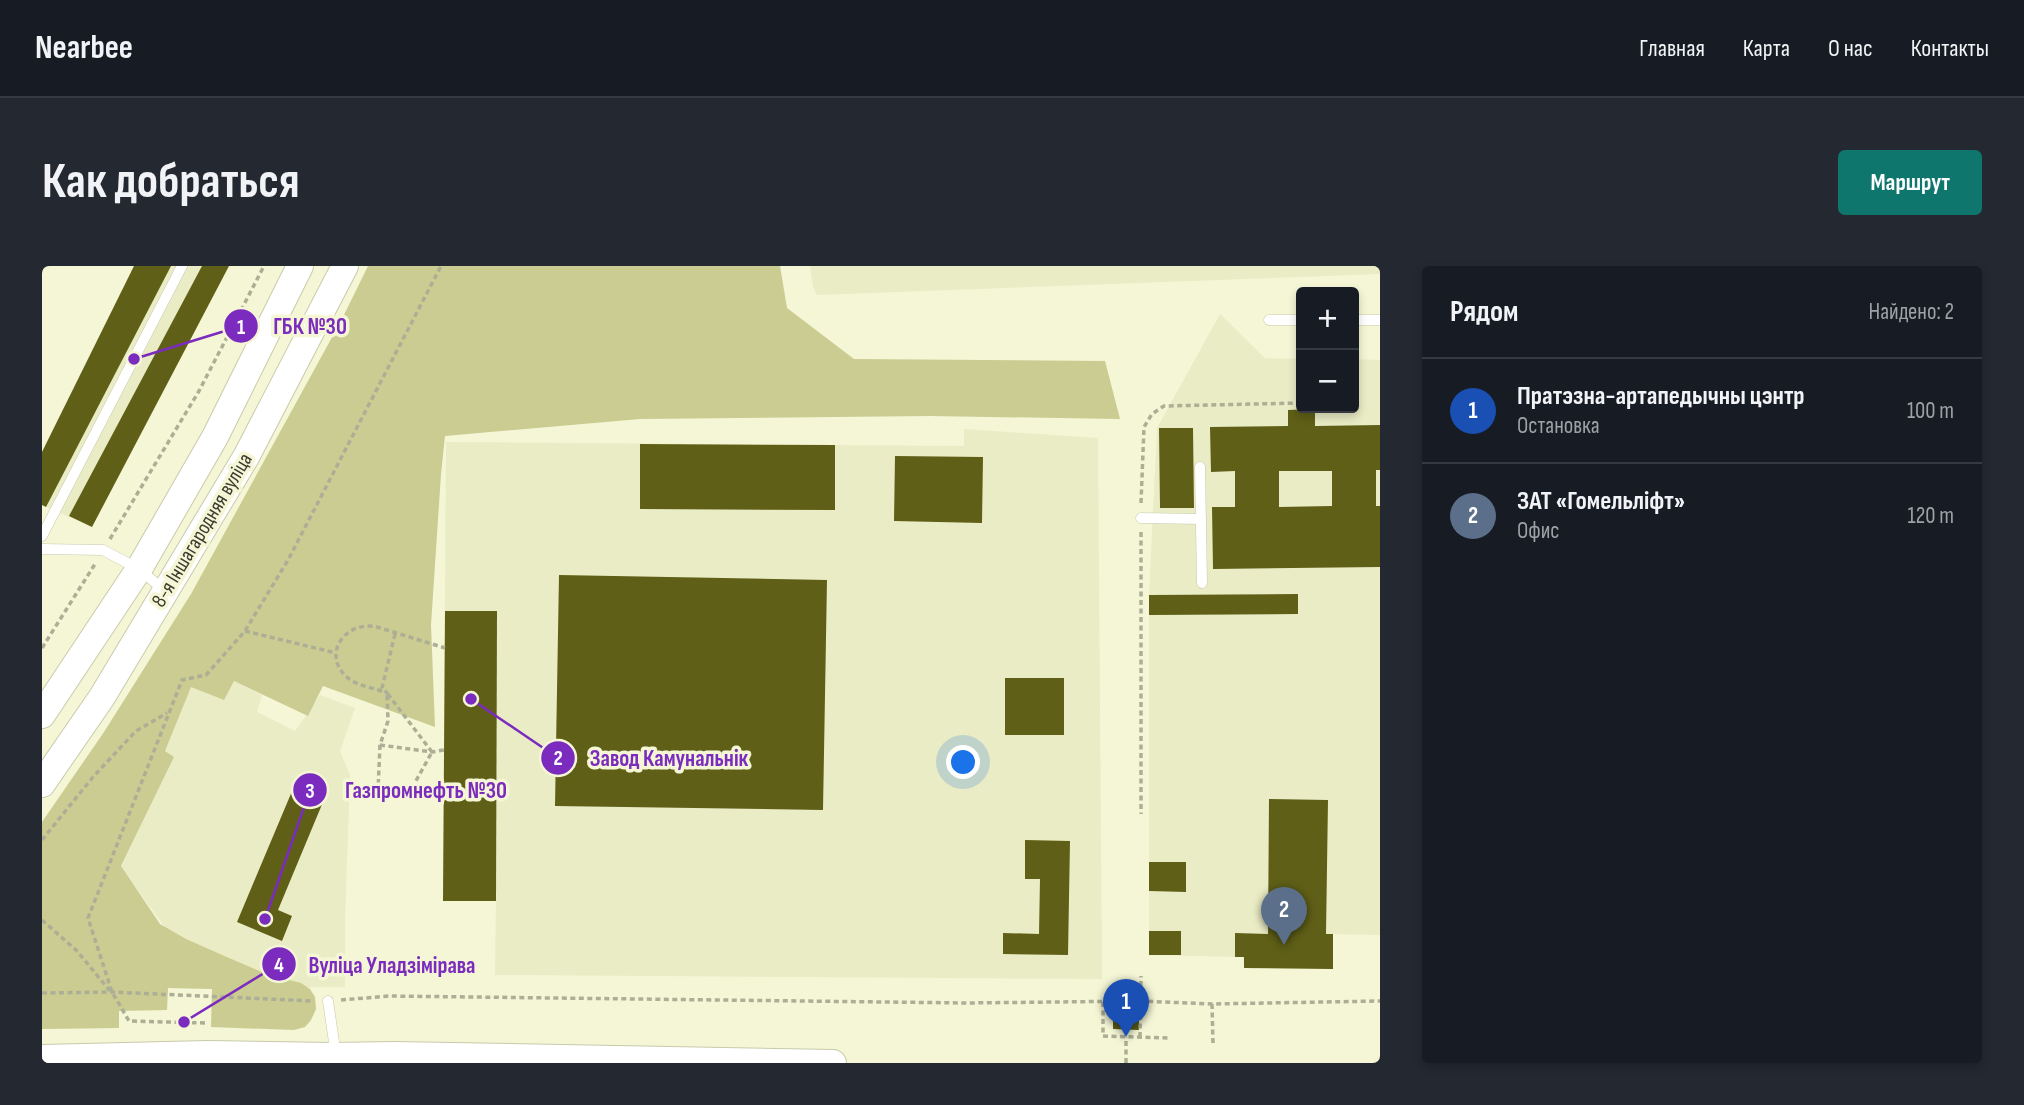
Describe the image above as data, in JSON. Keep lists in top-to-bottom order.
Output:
{
  "streets": {
    "main road": ["8-я Іншагародняя вуліца"]
  },
  "places": [
    "ГБК №30",
    "Завод Камунальнік",
    "Газпромнефть №30",
    "Вуліца Уладзімірава"
  ],
  "page": {
    "header": "Nearbee",
    "nav": [
      "Главная",
      "Карта",
      "О нас",
      "Контакты"
    ],
    "buttons": "Маршрут",
    "title": "Как добраться",
    "heading": ["Рядом", "Найдено: 2"],
    "map_buttons": ["+", "−"],
    "list": [
      {
        "mark": "1",
        "name": "Пратэзна-артапедычны цэнтр",
        "note": "Остановка",
        "value": "100 m"
      },
      {
        "mark": "2",
        "name": "ЗАТ «Гомельліфт»",
        "note": "Офис",
        "value": "120 m"
      }
    ],
    "pins": ["2", "1"]
  }
}
